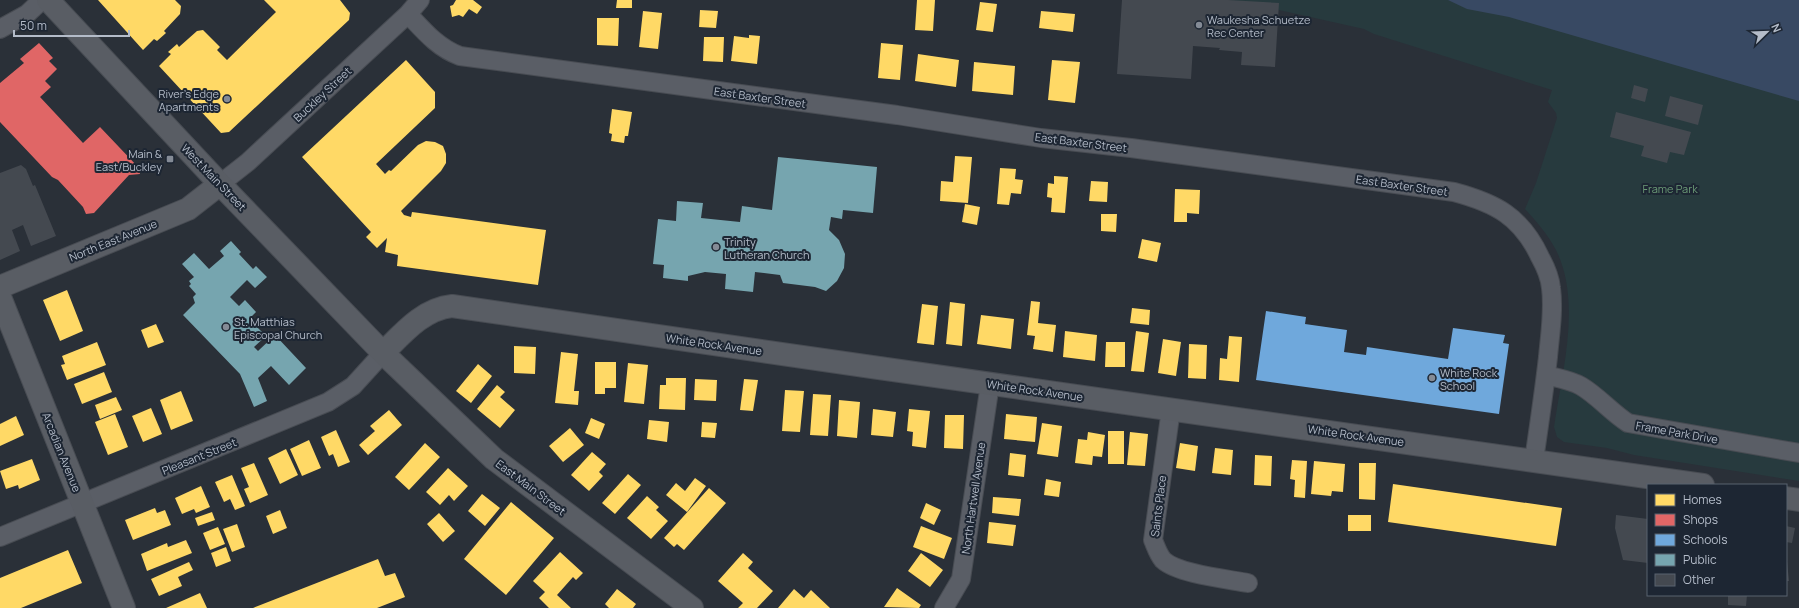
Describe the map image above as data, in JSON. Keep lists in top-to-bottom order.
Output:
{
  "streets": {
    "main road": [
      "West Main Street",
      "North East Avenue",
      "White Rock Avenue",
      "Arcadian Avenue",
      "East Main Street"
    ],
    "street": [
      "Buckley Street",
      "East Baxter Street",
      "Frame Park Drive",
      "Pleasant Street",
      "North Hartwell Avenue",
      "Saints Place"
    ]
  },
  "crossings": [
    ["Buckley Street", "East Baxter Street"],
    ["Buckley Street", "West Main Street"],
    ["Buckley Street", "North East Avenue"],
    ["East Baxter Street", "White Rock Avenue"],
    ["East Baxter Street", "Frame Park Drive"],
    ["West Main Street", "North East Avenue"],
    ["West Main Street", "White Rock Avenue"],
    ["West Main Street", "Pleasant Street"],
    ["West Main Street", "East Main Street"],
    ["White Rock Avenue", "Pleasant Street"],
    ["White Rock Avenue", "East Main Street"],
    ["White Rock Avenue", "North Hartwell Avenue"],
    ["White Rock Avenue", "Saints Place"],
    ["Arcadian Avenue", "Pleasant Street"],
    ["Pleasant Street", "East Main Street"]
  ],
  "parks": ["Frame Park"],
  "places": {
    "other": [
      "Waukesha Schuetze Rec Center",
      "River's Edge Apartments",
      "Trinity Lutheran Church",
      "St. Matthias Episcopal Church",
      "White Rock School"
    ],
    "transit": ["Main & East/Buckley"]
  },
  "legend": [
    "Homes",
    "Shops",
    "Schools",
    "Public",
    "Other"
  ],
  "scale_bar": "50 m",
  "north": "top right"
}
